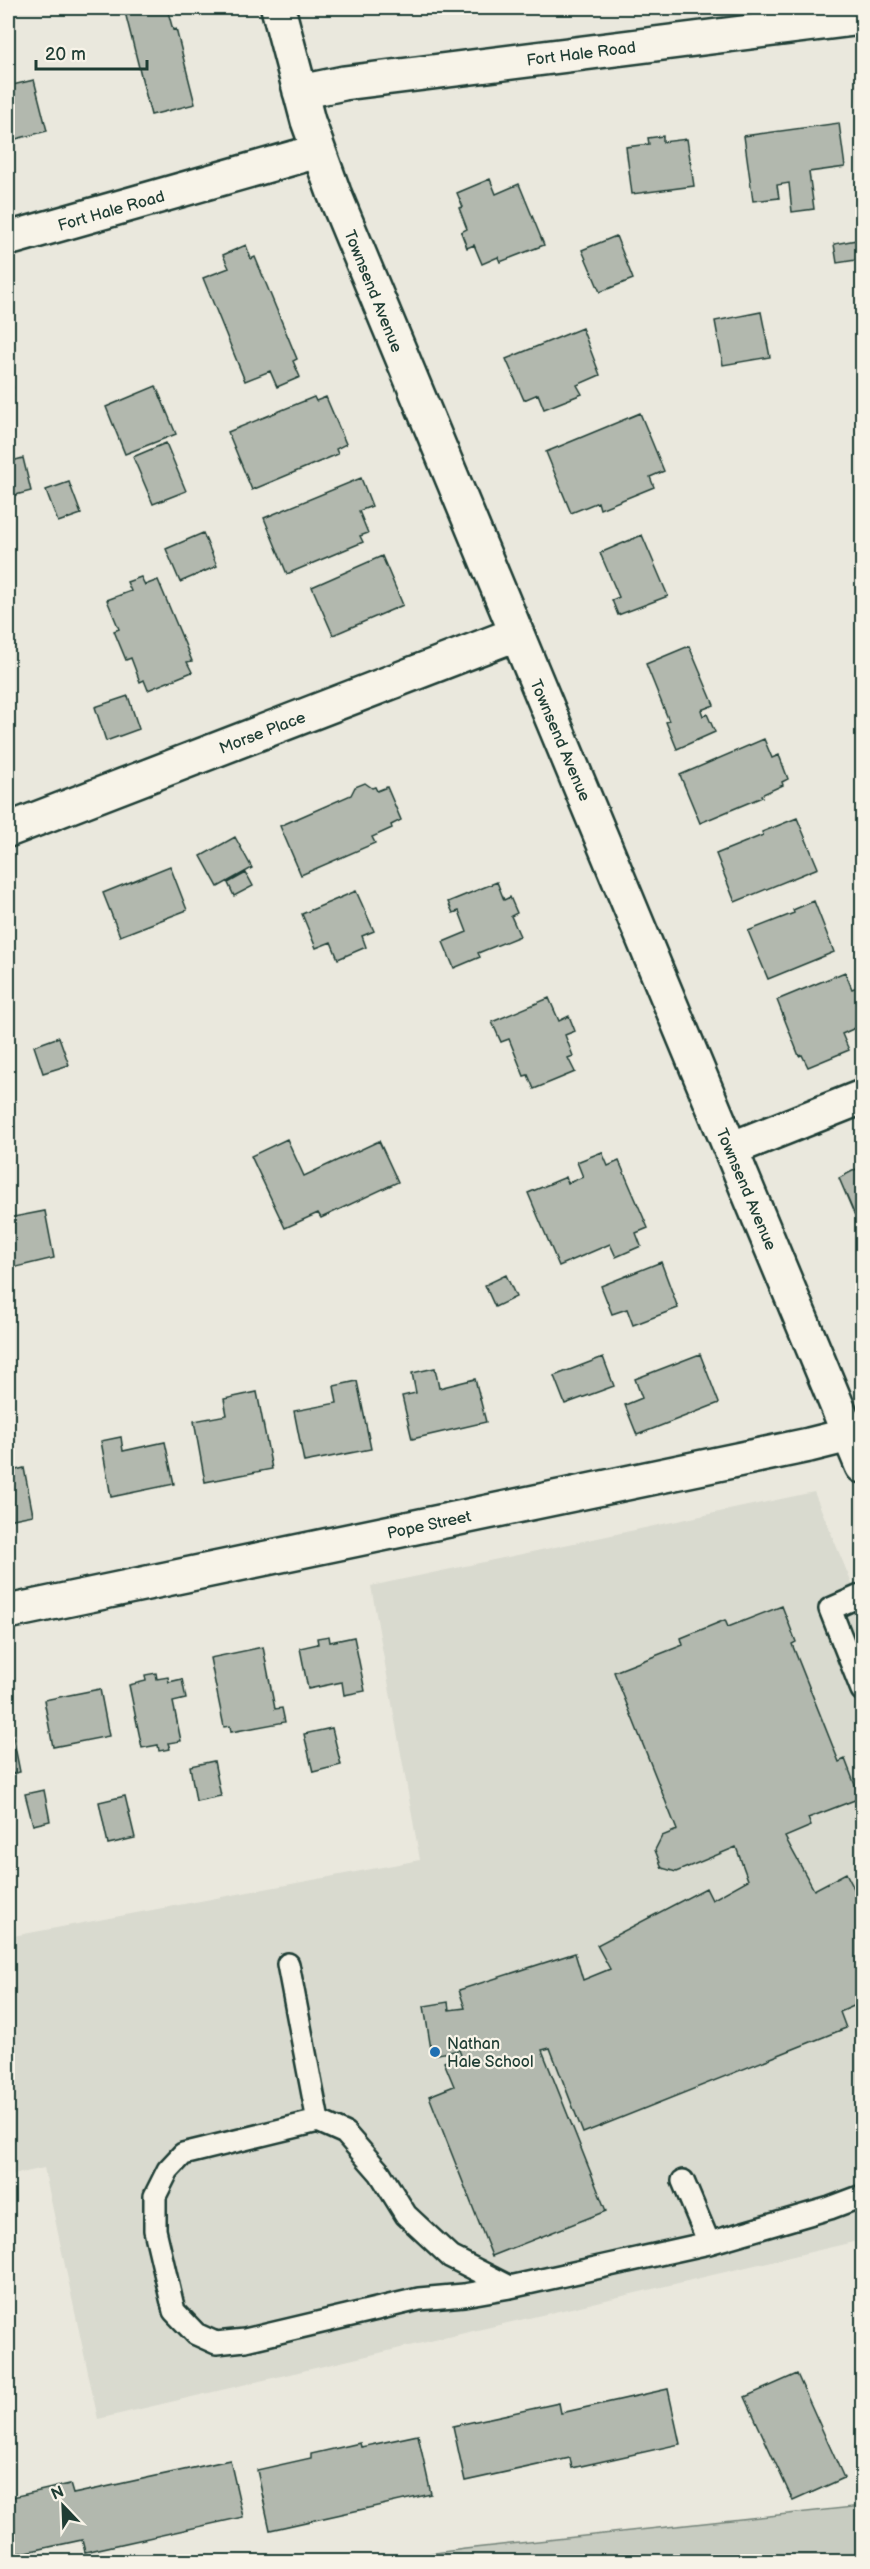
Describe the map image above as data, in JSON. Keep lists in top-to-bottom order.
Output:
{
  "streets": {
    "street": [
      "Fort Hale Road",
      "Townsend Avenue",
      "Morse Place",
      "Pope Street"
    ]
  },
  "crossings": [
    ["Fort Hale Road", "Townsend Avenue"],
    ["Townsend Avenue", "Morse Place"],
    ["Townsend Avenue", "Pope Street"]
  ],
  "places": ["Nathan Hale School"],
  "scale_bar": "20 m",
  "north": "top left"
}
